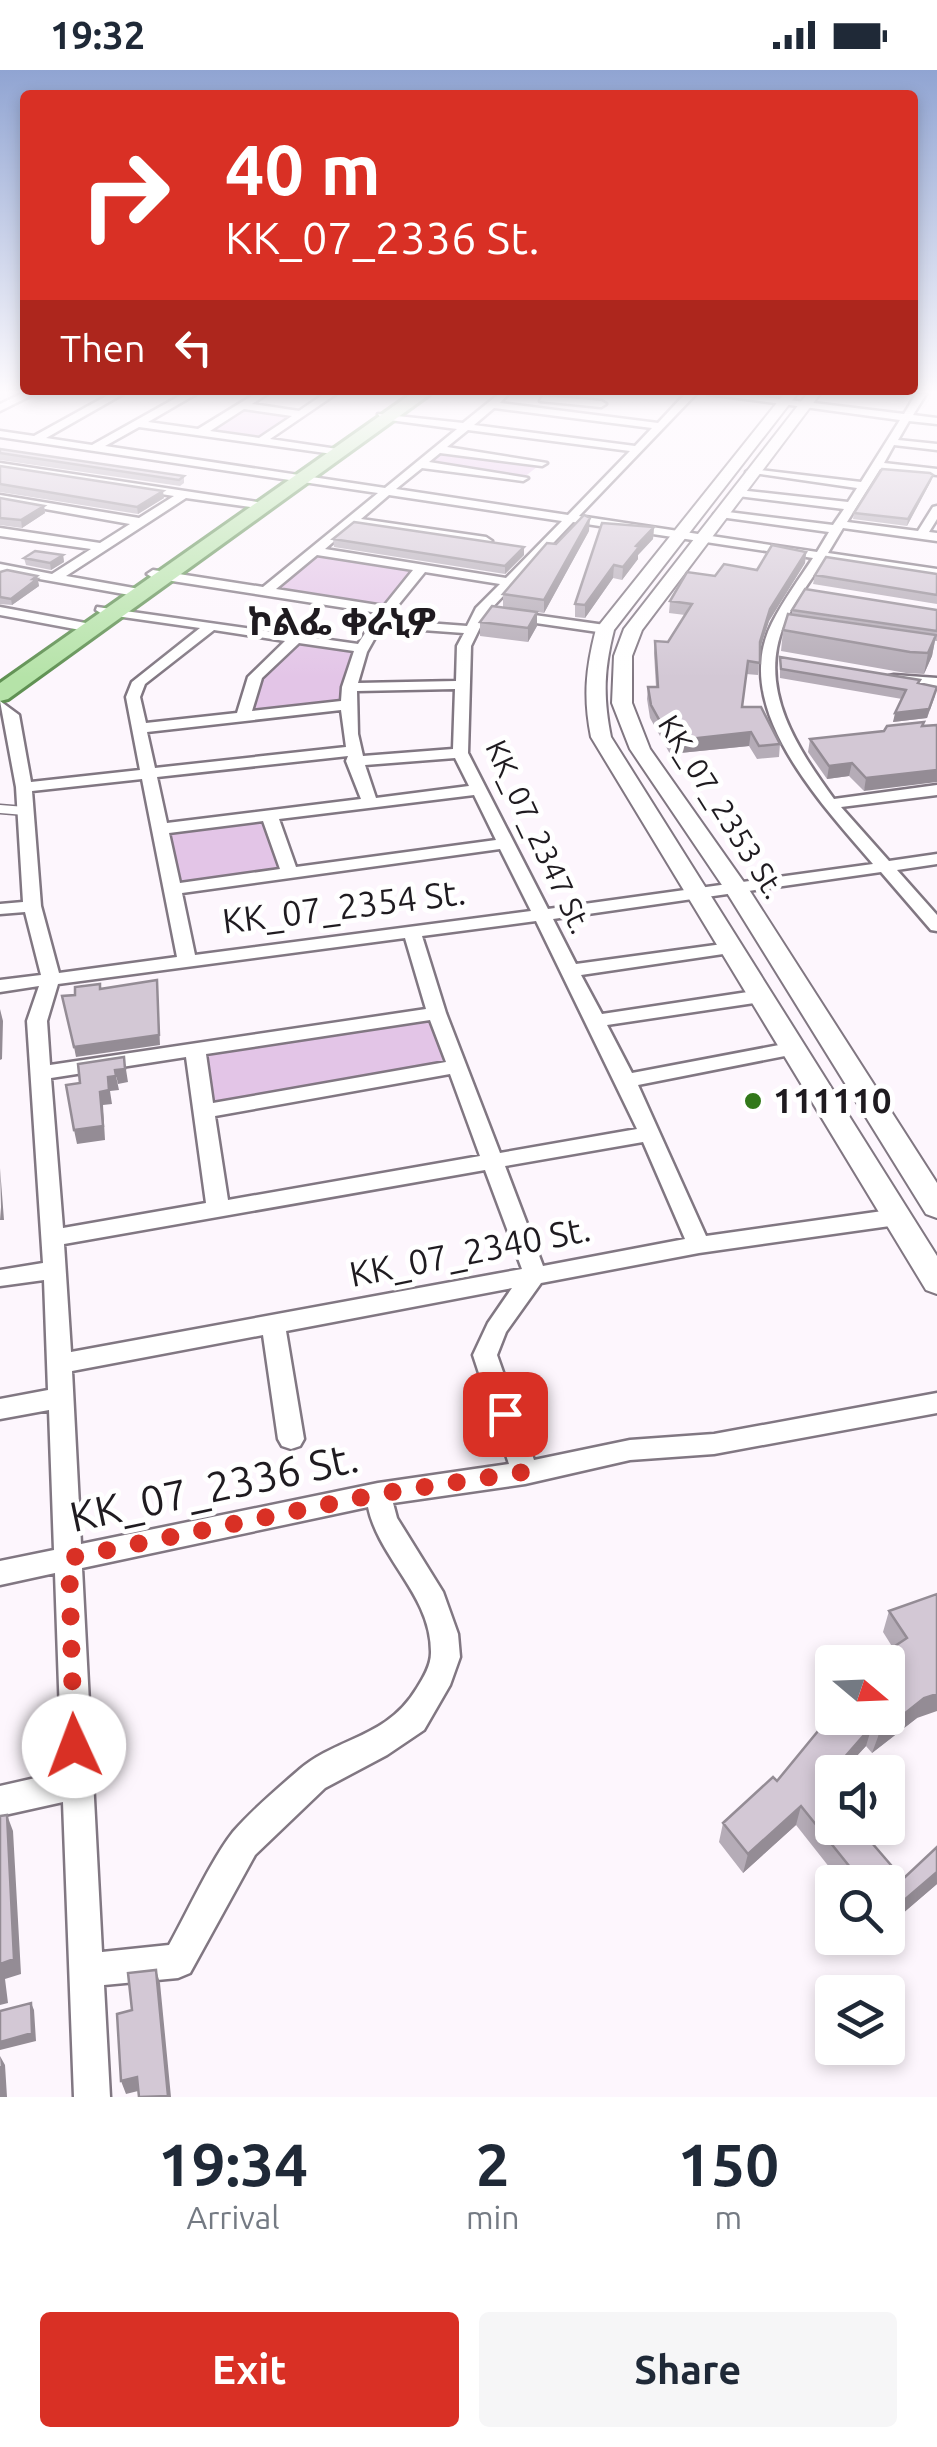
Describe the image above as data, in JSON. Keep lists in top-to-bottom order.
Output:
{
  "streets": {
    "street": [
      "KK_07_2353 St.",
      "KK_07_2347 St.",
      "KK_07_2354 St.",
      "KK_07_2340 St.",
      "KK_07_2336 St."
    ]
  },
  "crossings": [
    ["KK_07_2353 St.", "KK_07_2347 St."],
    ["KK_07_2353 St.", "KK_07_2354 St."],
    ["KK_07_2353 St.", "KK_07_2340 St."],
    ["KK_07_2347 St.", "KK_07_2354 St."],
    ["KK_07_2347 St.", "KK_07_2340 St."]
  ],
  "districts": ["ኮልፌ ቀራኒዎ"],
  "places": ["111110"],
  "north": "right",
  "page": {
    "status": "19:32",
    "turn": ["40 m", "KK_07_2336 St."],
    "then": "Then",
    "eta": [
      "19:34",
      "Arrival",
      "2",
      "min",
      "150",
      "m"
    ],
    "buttons": ["Exit", "Share"]
  }
}
